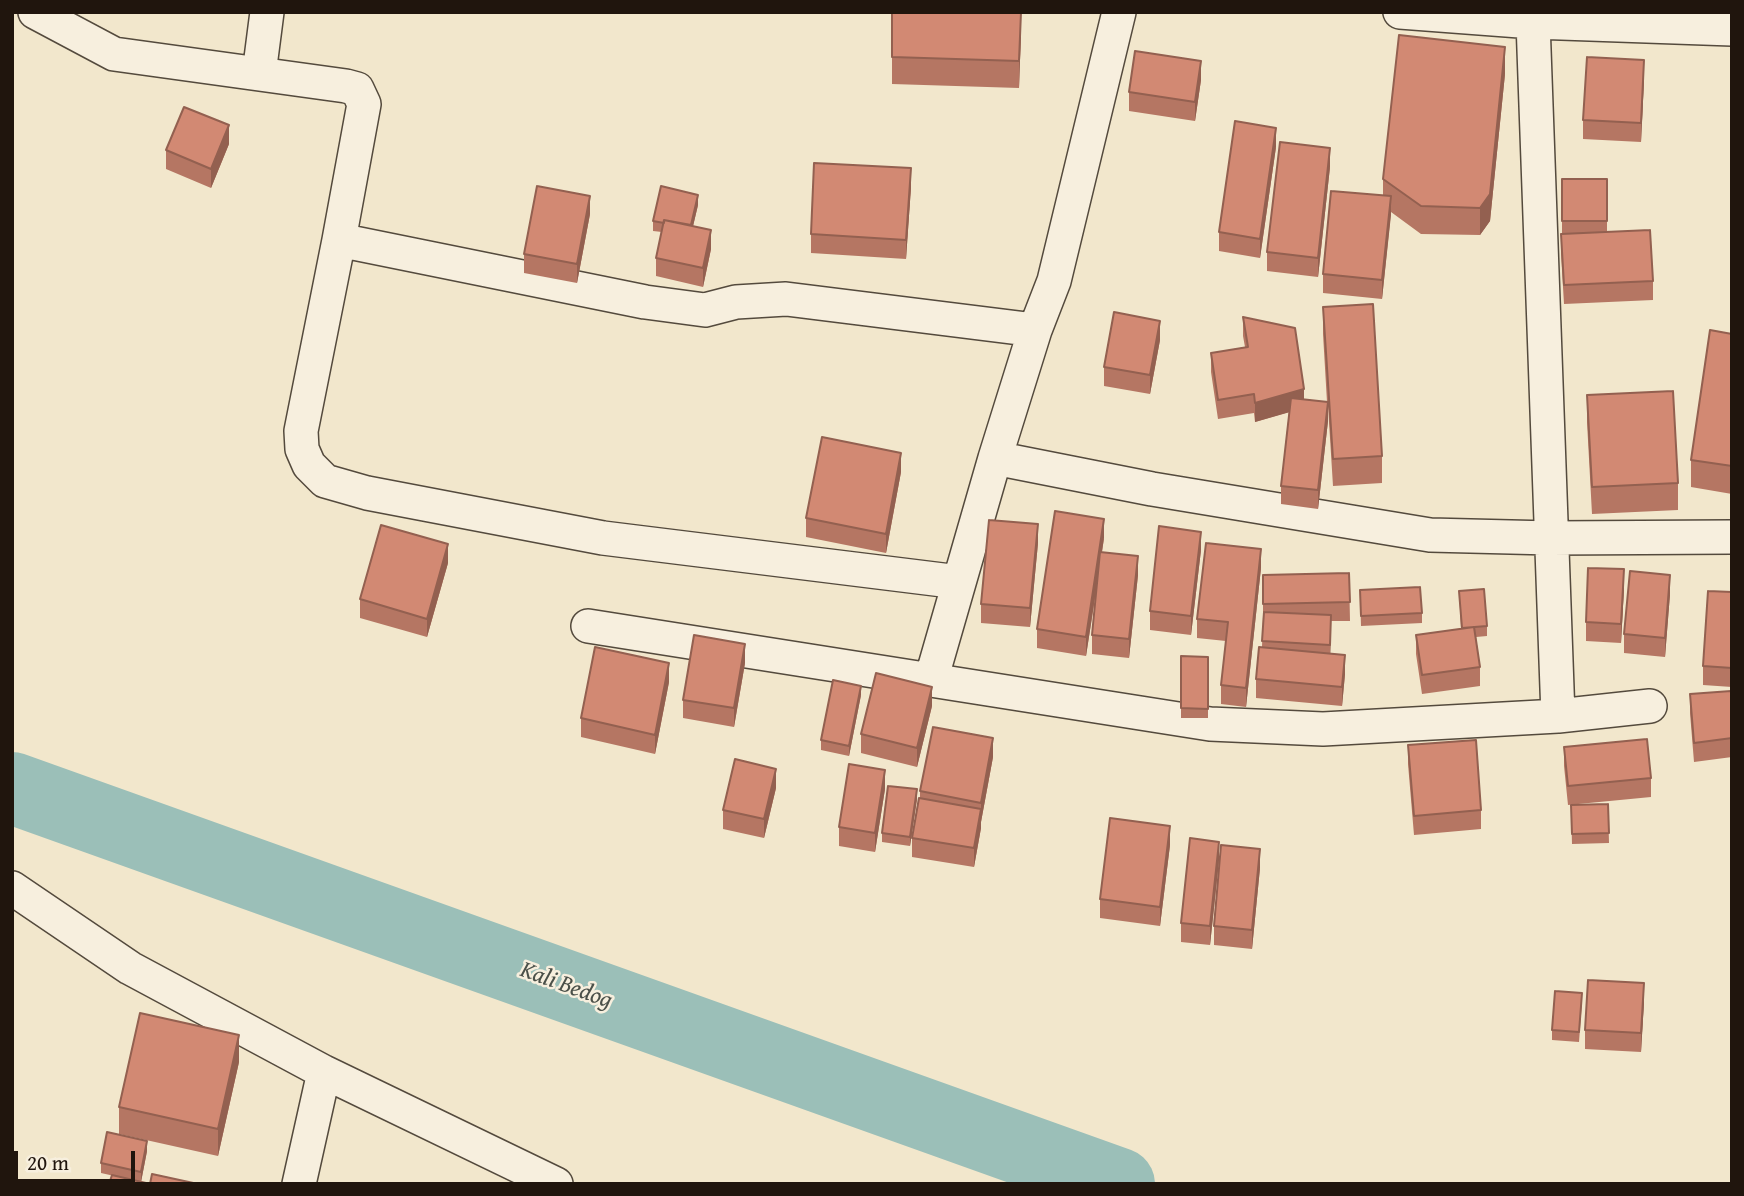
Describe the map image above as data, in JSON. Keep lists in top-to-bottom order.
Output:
{
  "water": ["Kali Bedog"],
  "scale_bar": "20 m"
}
